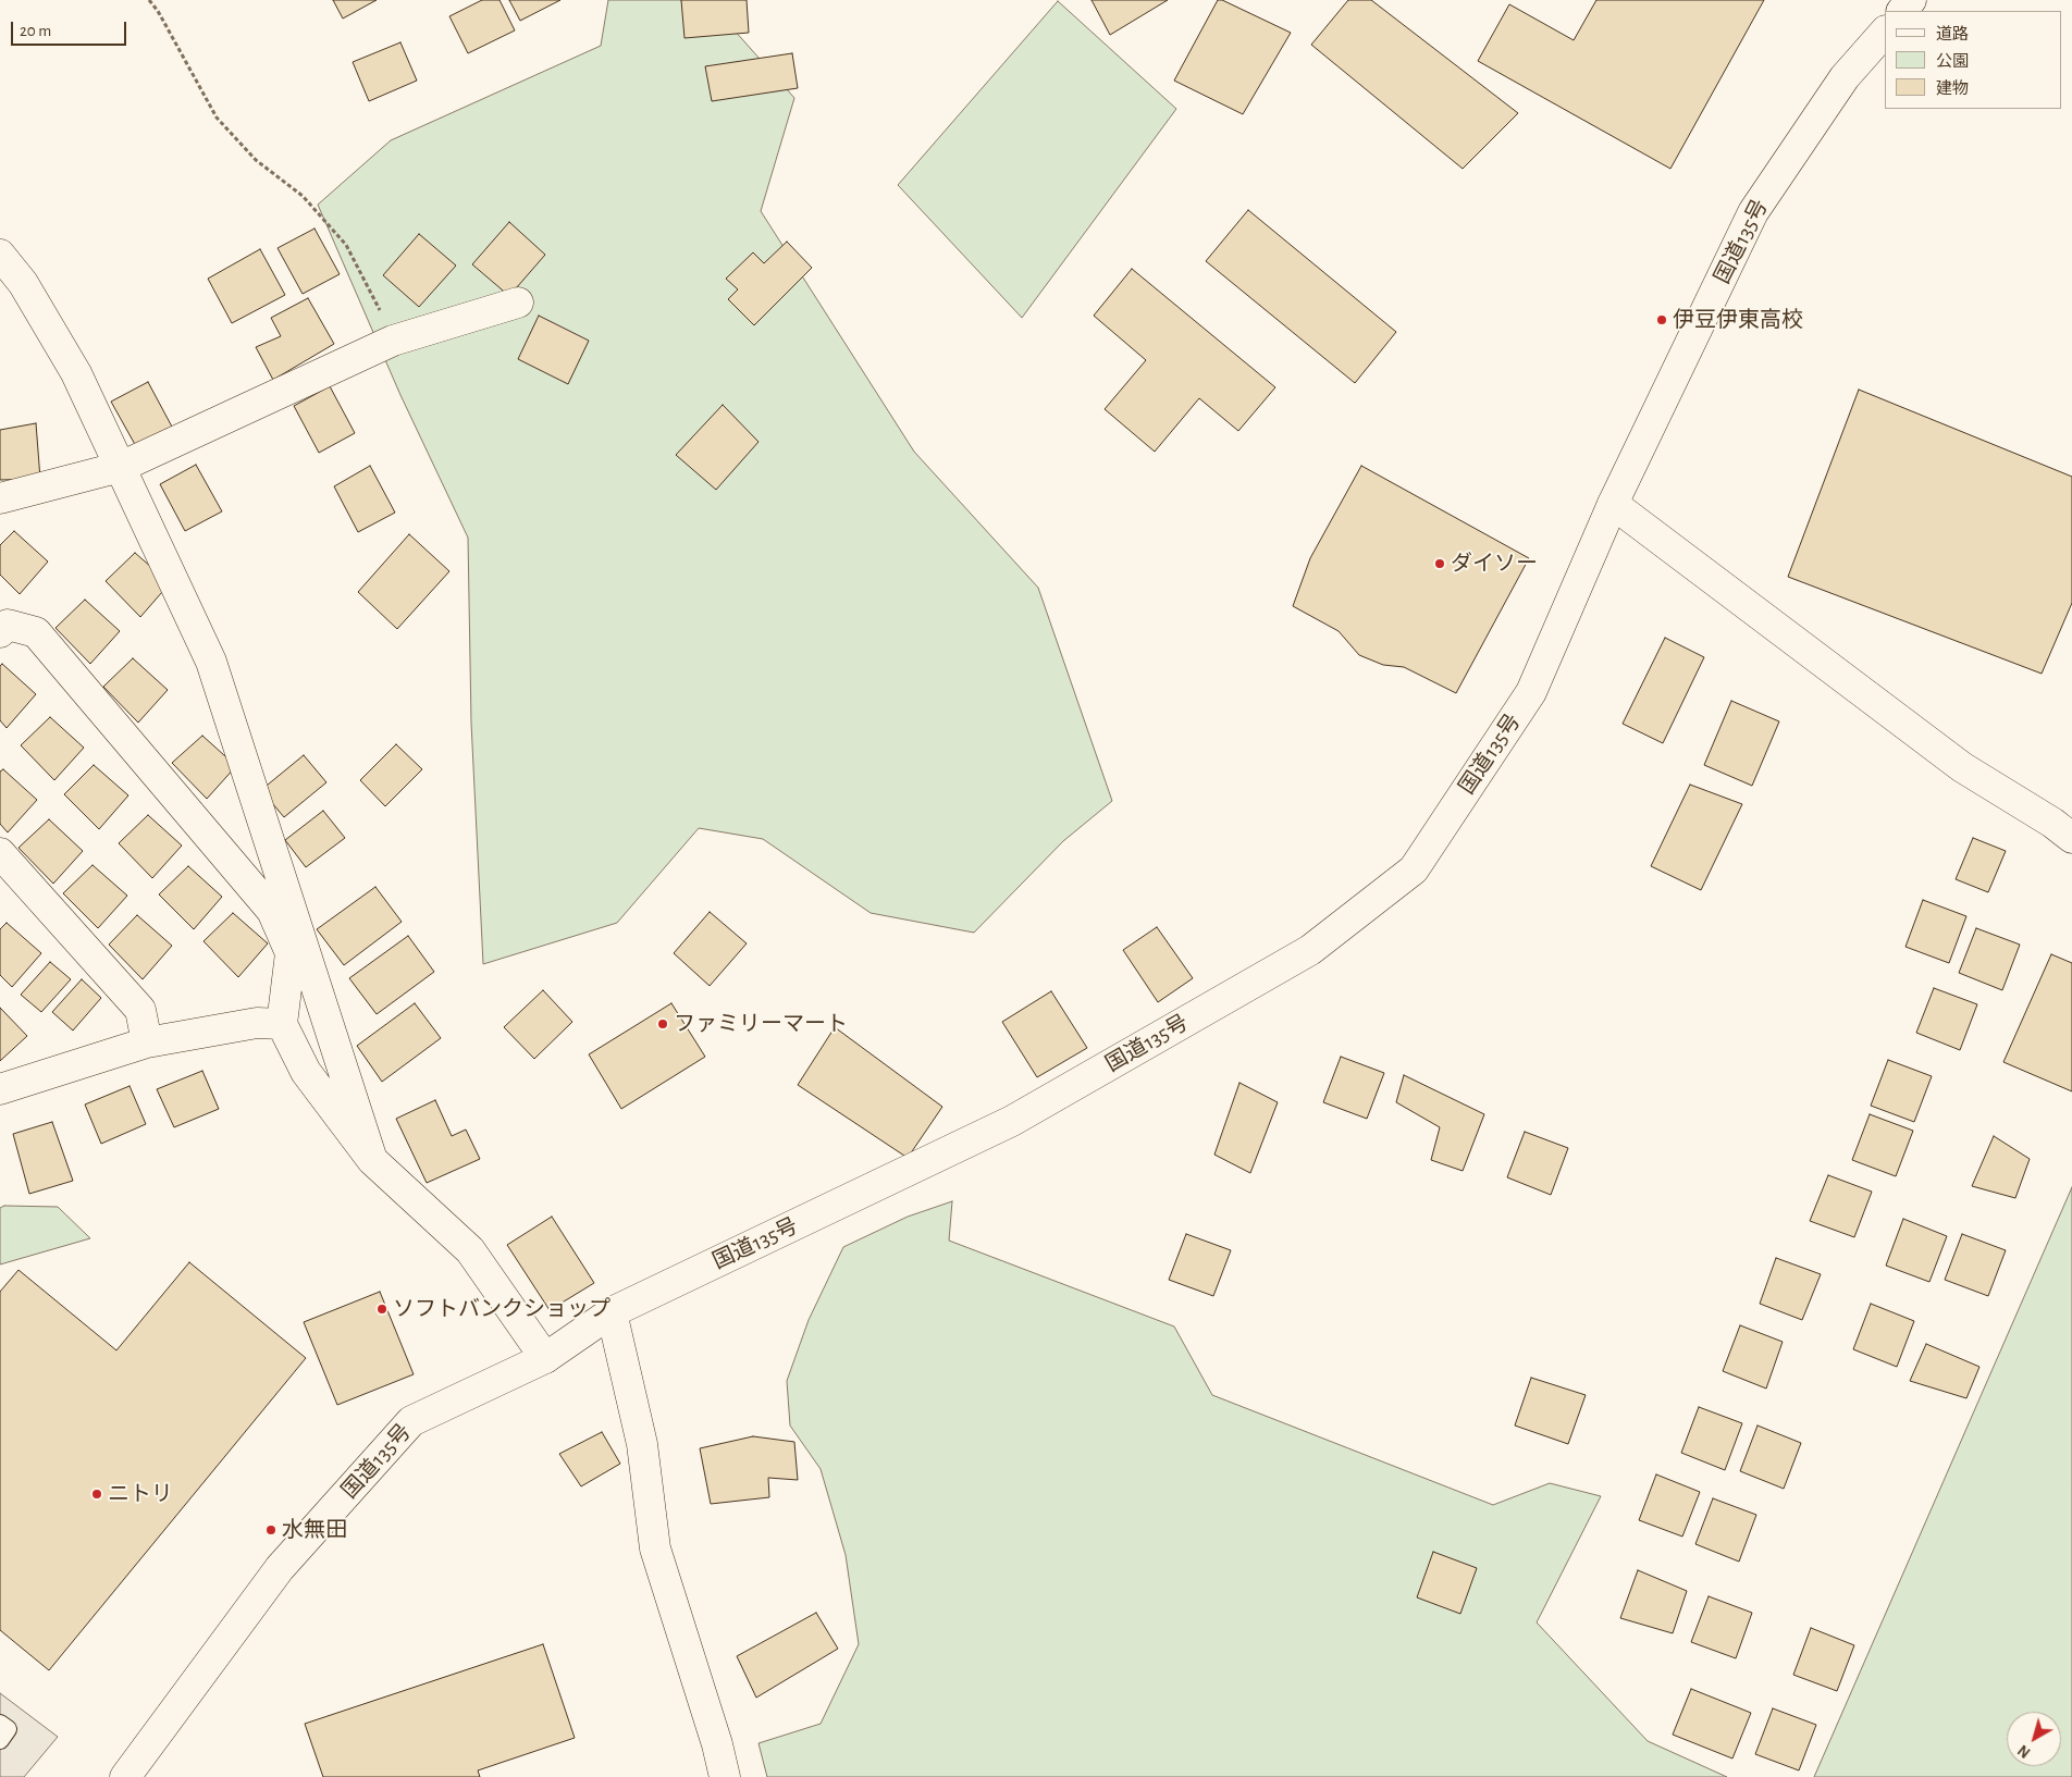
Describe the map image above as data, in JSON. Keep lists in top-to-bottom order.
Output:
{
  "streets": {
    "main road": ["国道135号"]
  },
  "places": [
    "伊豆伊東高校",
    "ダイソー",
    "ファミリーマート",
    "ソフトバンクショップ",
    "ニトリ",
    "水無田"
  ],
  "legend": ["道路", "公園", "建物"],
  "scale_bar": "20 m",
  "north": "bottom left"
}
